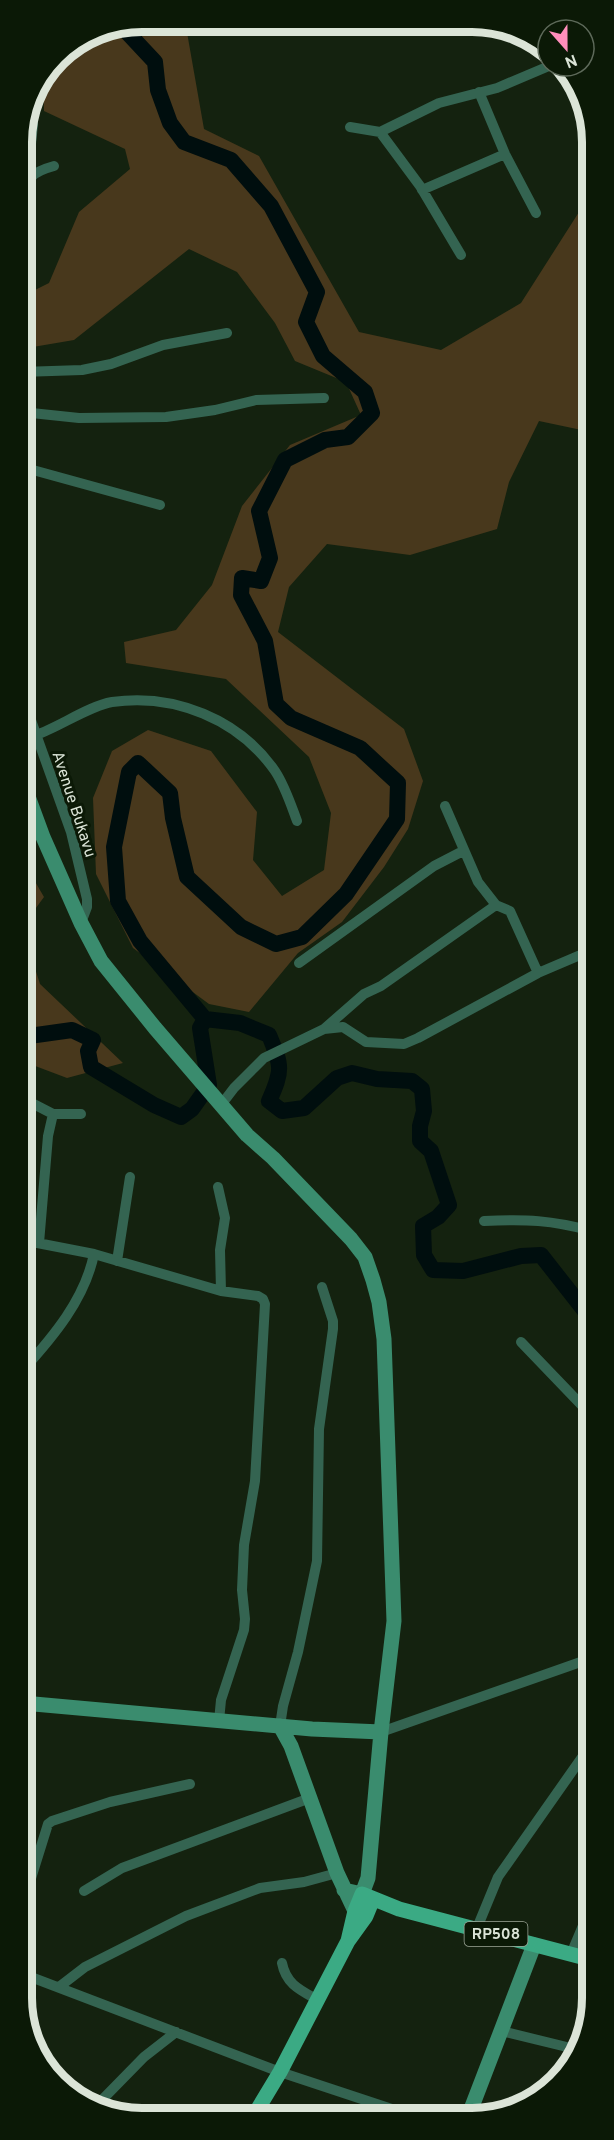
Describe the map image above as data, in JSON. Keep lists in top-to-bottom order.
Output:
{
  "streets": {
    "main road": ["RP508"],
    "street": ["Avenue Bukavu"]
  },
  "north": "bottom"
}
